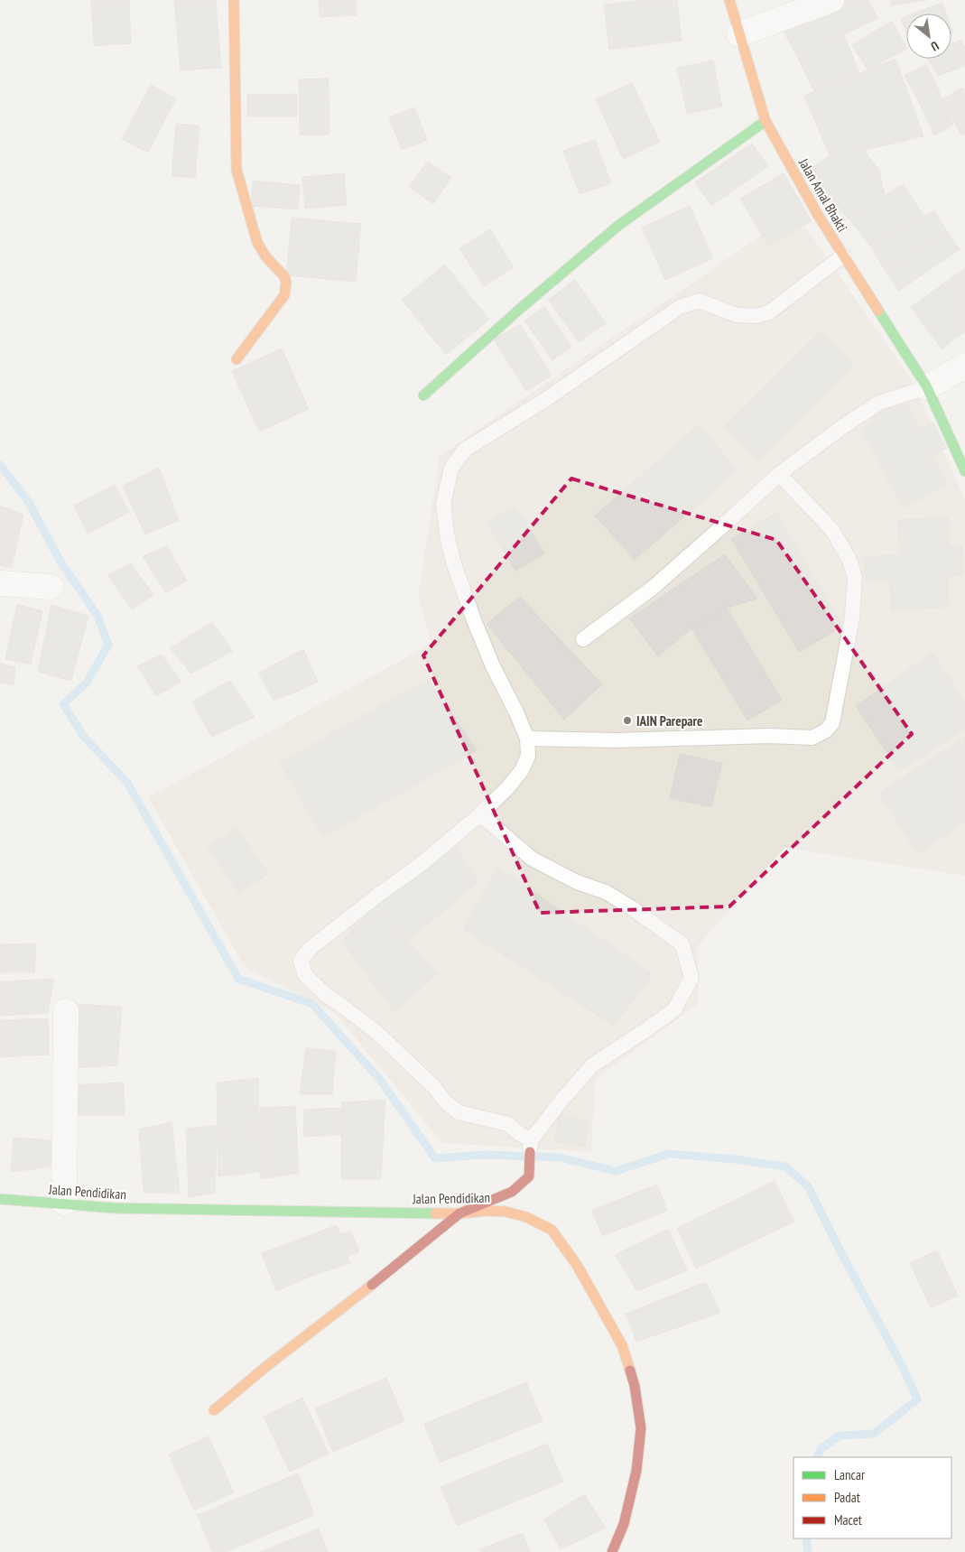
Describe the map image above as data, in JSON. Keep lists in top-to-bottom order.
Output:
{
  "streets": {
    "street": ["Jalan Amal Bhakti", "Jalan Pendidikan"]
  },
  "places": ["IAIN Parepare"],
  "legend": ["Lancar", "Padat", "Macet"],
  "north": "bottom right"
}
